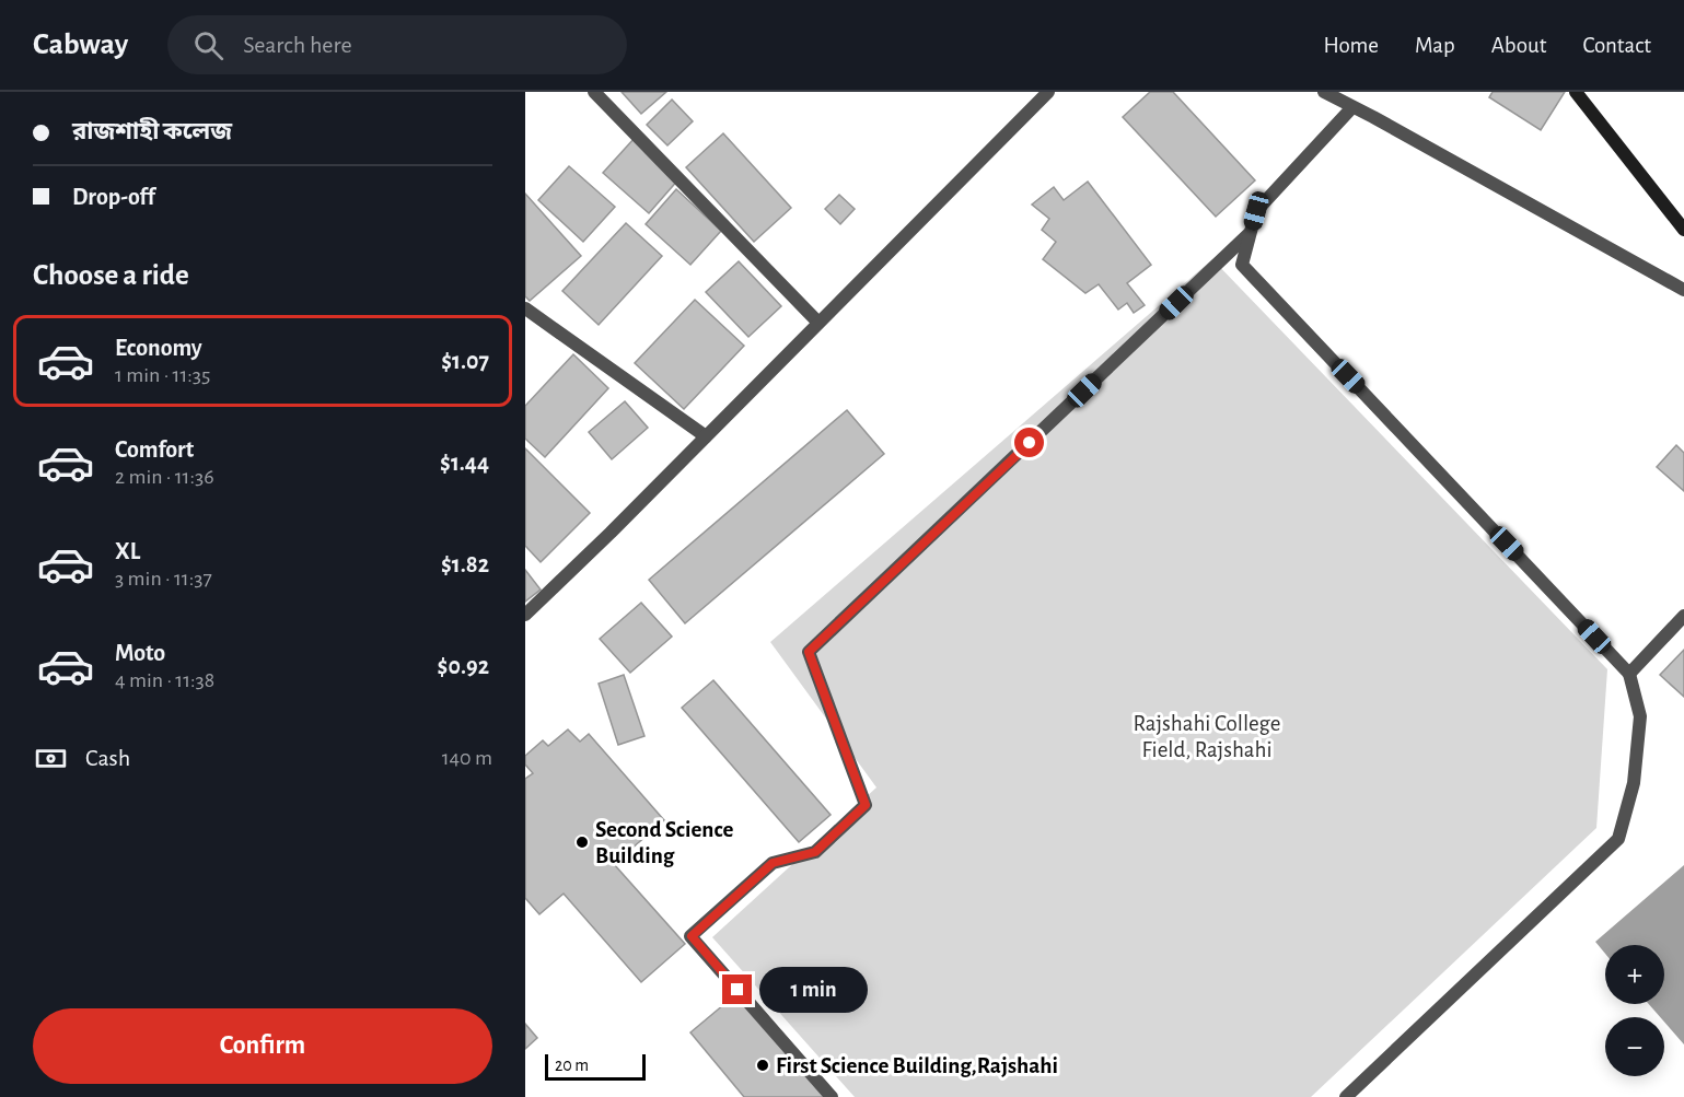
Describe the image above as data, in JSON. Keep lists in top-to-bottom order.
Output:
{
  "parks": ["Rajshahi College Field, Rajshahi"],
  "places": ["Second Science Building", "First Science Building,Rajshahi"],
  "scale_bar": "20 m",
  "page": {
    "header": "Cabway",
    "search": "Search here",
    "nav": [
      "Home",
      "Map",
      "About",
      "Contact"
    ],
    "banner": ["রাজশাহী কলেজ", "Drop-off"],
    "heading": "Choose a ride",
    "list": [
      {
        "name": "Economy",
        "note": "1 min · 11:35",
        "value": "$1.07"
      },
      {
        "name": "Comfort",
        "note": "2 min · 11:36",
        "value": "$1.44"
      },
      {
        "name": "XL",
        "note": "3 min · 11:37",
        "value": "$1.82"
      },
      {
        "name": "Moto",
        "note": "4 min · 11:38",
        "value": "$0.92"
      }
    ],
    "pay": ["Cash", "140 m"],
    "map_buttons": ["+", "−"],
    "bubble": "1 min",
    "buttons": "Confirm",
    "scale": "20 m"
  }
}
